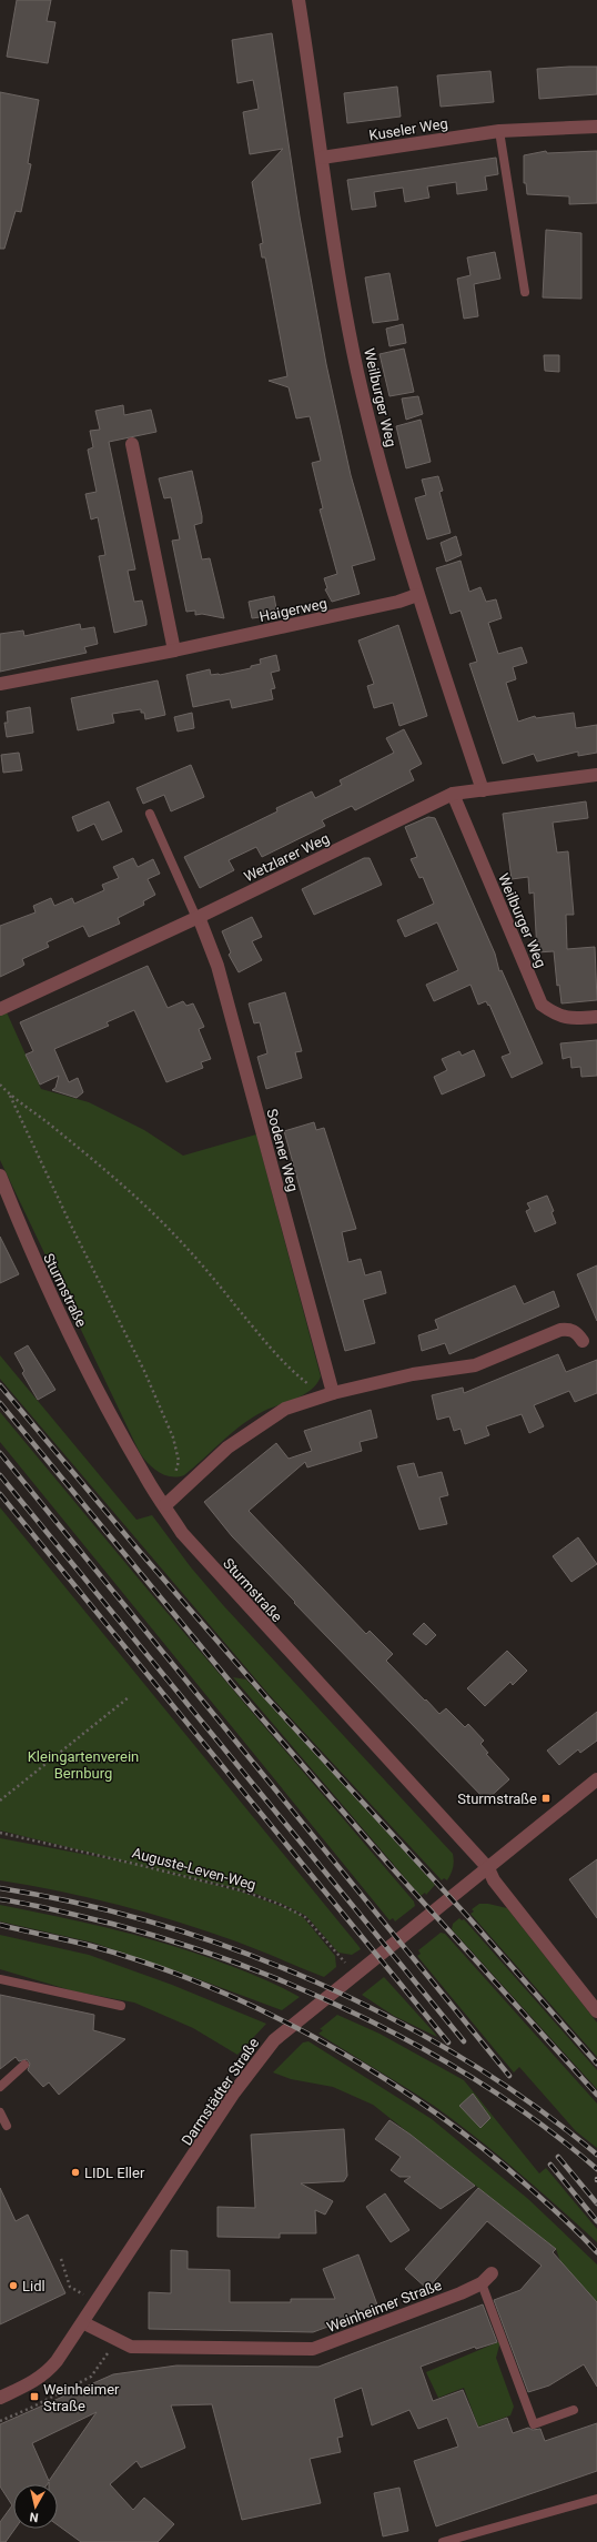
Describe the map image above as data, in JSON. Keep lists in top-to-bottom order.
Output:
{
  "streets": {
    "street": [
      "Kuseler Weg",
      "Weilburger Weg",
      "Haigerweg",
      "Wetzlarer Weg",
      "Sodener Weg",
      "Sturmstraße",
      "Darmstädter Straße",
      "Weinheimer Straße"
    ],
    "path": ["Auguste-Leven-Weg"]
  },
  "crossings": [
    ["Kuseler Weg", "Weilburger Weg"],
    ["Weilburger Weg", "Haigerweg"],
    ["Weilburger Weg", "Wetzlarer Weg"],
    ["Wetzlarer Weg", "Sodener Weg"],
    ["Sturmstraße", "Darmstädter Straße"],
    ["Auguste-Leven-Weg", "Darmstädter Straße"],
    ["Darmstädter Straße", "Weinheimer Straße"]
  ],
  "parks": ["Kleingartenverein Bernburg"],
  "places": {
    "transit": ["Sturmstraße", "Weinheimer Straße"],
    "other": ["LIDL Eller", "Lidl"]
  },
  "north": "bottom"
}
